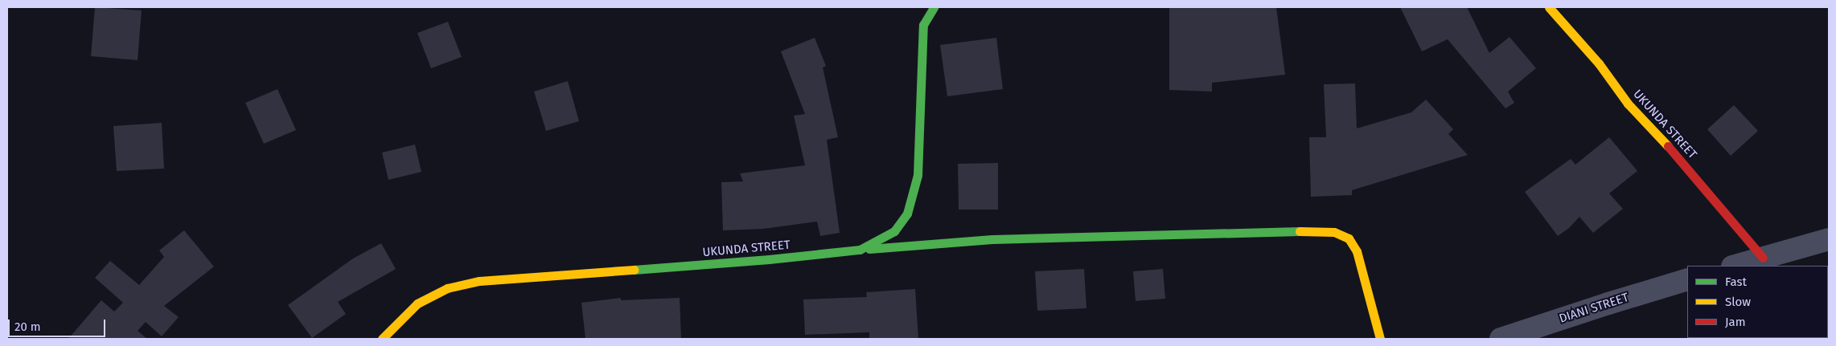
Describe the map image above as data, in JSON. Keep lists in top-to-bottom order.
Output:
{
  "streets": {
    "street": ["UKUNDA STREET", "DIANI STREET"]
  },
  "legend": ["Fast", "Slow", "Jam"],
  "scale_bar": "20 m"
}
